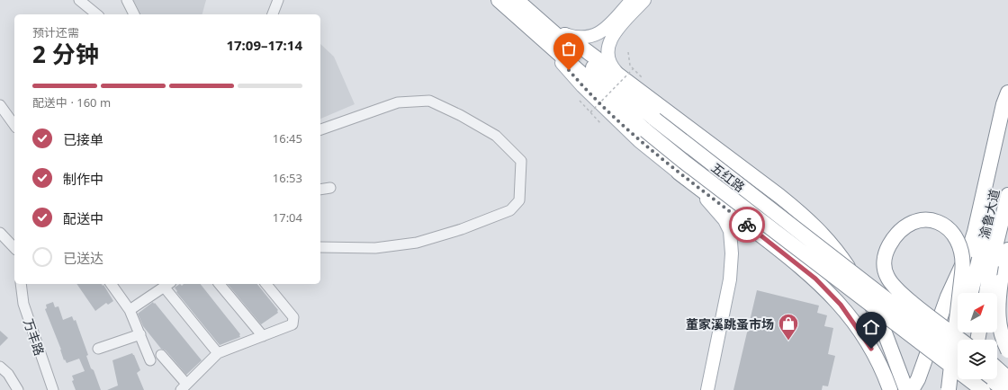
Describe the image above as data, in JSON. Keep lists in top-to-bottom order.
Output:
{
  "streets": {
    "highway": ["五红路", "渝鲁大道"],
    "street": ["万丰路"]
  },
  "places": {
    "shop": ["董家溪跳蚤市场"]
  },
  "north": "top right",
  "page": {
    "heading": ["2 分钟", "预计还需", "17:09–17:14"],
    "bar": "配送中 · 160 m",
    "list": [
      ["已接单", "16:45"],
      ["制作中", "16:53"],
      ["配送中", "17:04"],
      "已送达"
    ]
  }
}
